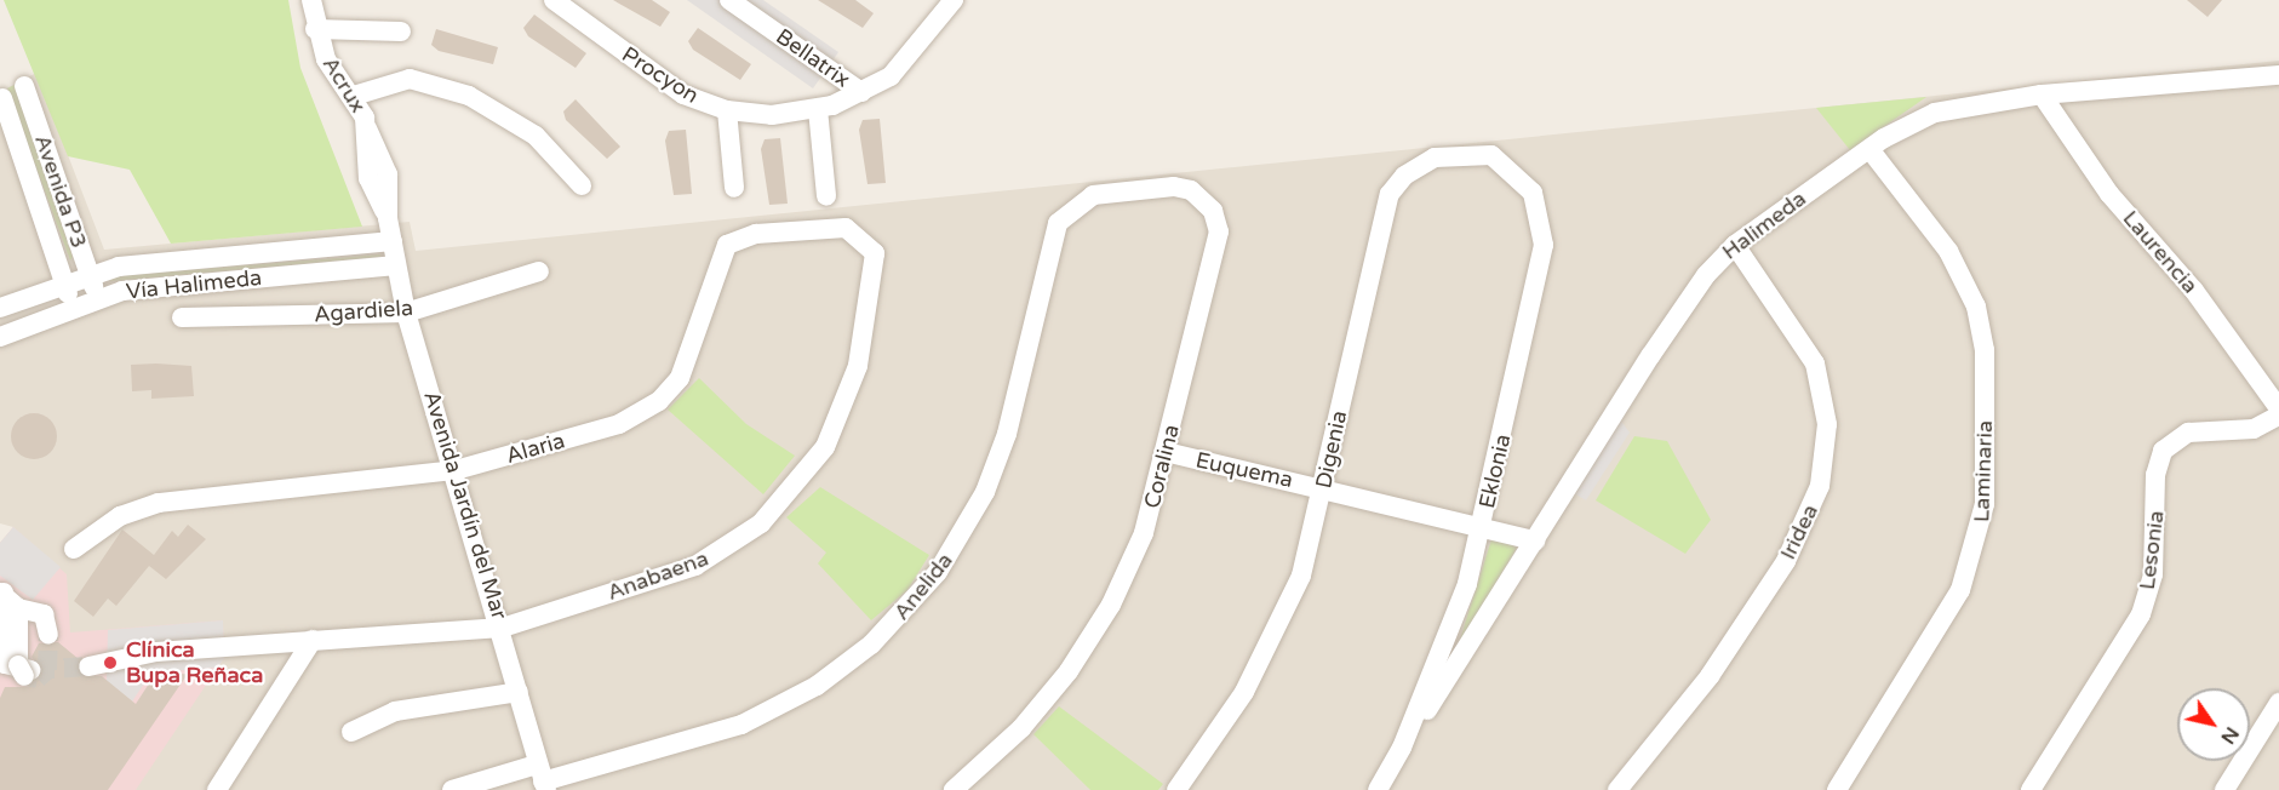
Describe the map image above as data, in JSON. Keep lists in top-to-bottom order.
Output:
{
  "streets": {
    "street": [
      "Bellatrix",
      "Procyon",
      "Acrux",
      "Avenida P3",
      "Halimeda",
      "Laurencia",
      "Vía Halimeda",
      "Agardiela",
      "Alaria",
      "Digenia",
      "Coralina",
      "Euquema",
      "Eklonia",
      "Laminaria",
      "Avenida Jardín del Mar",
      "Iridea",
      "Lesonia",
      "Anabaena",
      "Anelida"
    ]
  },
  "crossings": [
    ["Bellatrix", "Procyon"],
    ["Acrux", "Avenida Jardín del Mar"],
    ["Avenida P3", "Vía Halimeda"],
    ["Halimeda", "Laurencia"],
    ["Halimeda", "Euquema"],
    ["Halimeda", "Eklonia"],
    ["Halimeda", "Laminaria"],
    ["Halimeda", "Iridea"],
    ["Vía Halimeda", "Avenida Jardín del Mar"],
    ["Agardiela", "Avenida Jardín del Mar"],
    ["Alaria", "Avenida Jardín del Mar"],
    ["Alaria", "Anabaena"],
    ["Digenia", "Euquema"],
    ["Digenia", "Eklonia"],
    ["Coralina", "Euquema"],
    ["Coralina", "Anelida"],
    ["Euquema", "Eklonia"],
    ["Avenida Jardín del Mar", "Anabaena"],
    ["Avenida Jardín del Mar", "Anelida"]
  ],
  "places": ["Clínica Bupa Reñaca"],
  "north": "bottom right"
}
